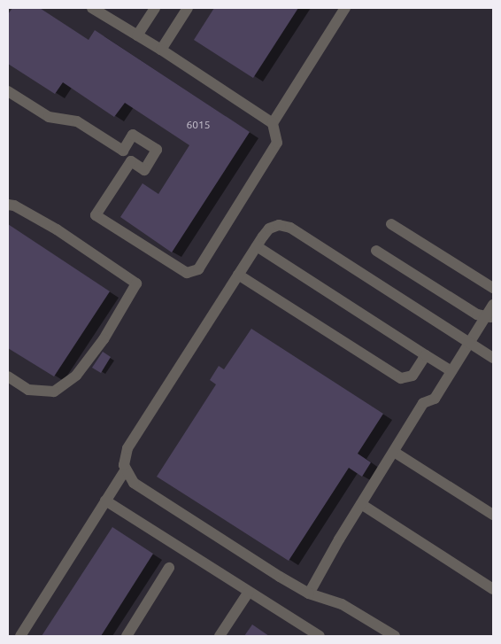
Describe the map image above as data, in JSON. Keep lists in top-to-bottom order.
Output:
{
  "house_numbers": ["6015"]
}
